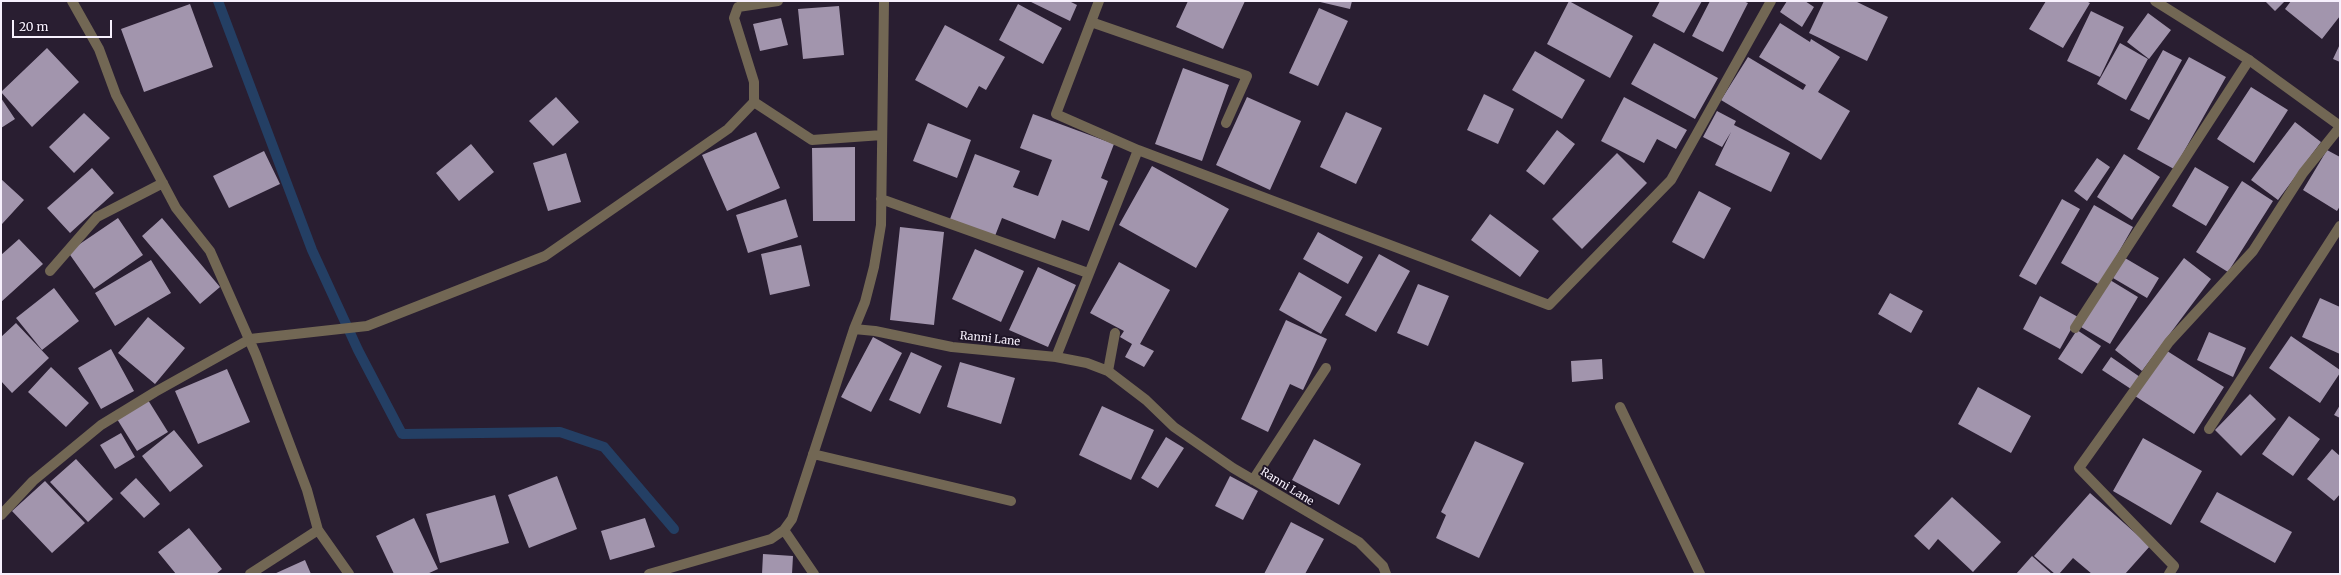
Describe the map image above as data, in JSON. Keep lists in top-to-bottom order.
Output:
{
  "streets": {
    "street": ["Ranni Lane"]
  },
  "scale_bar": "20 m"
}
